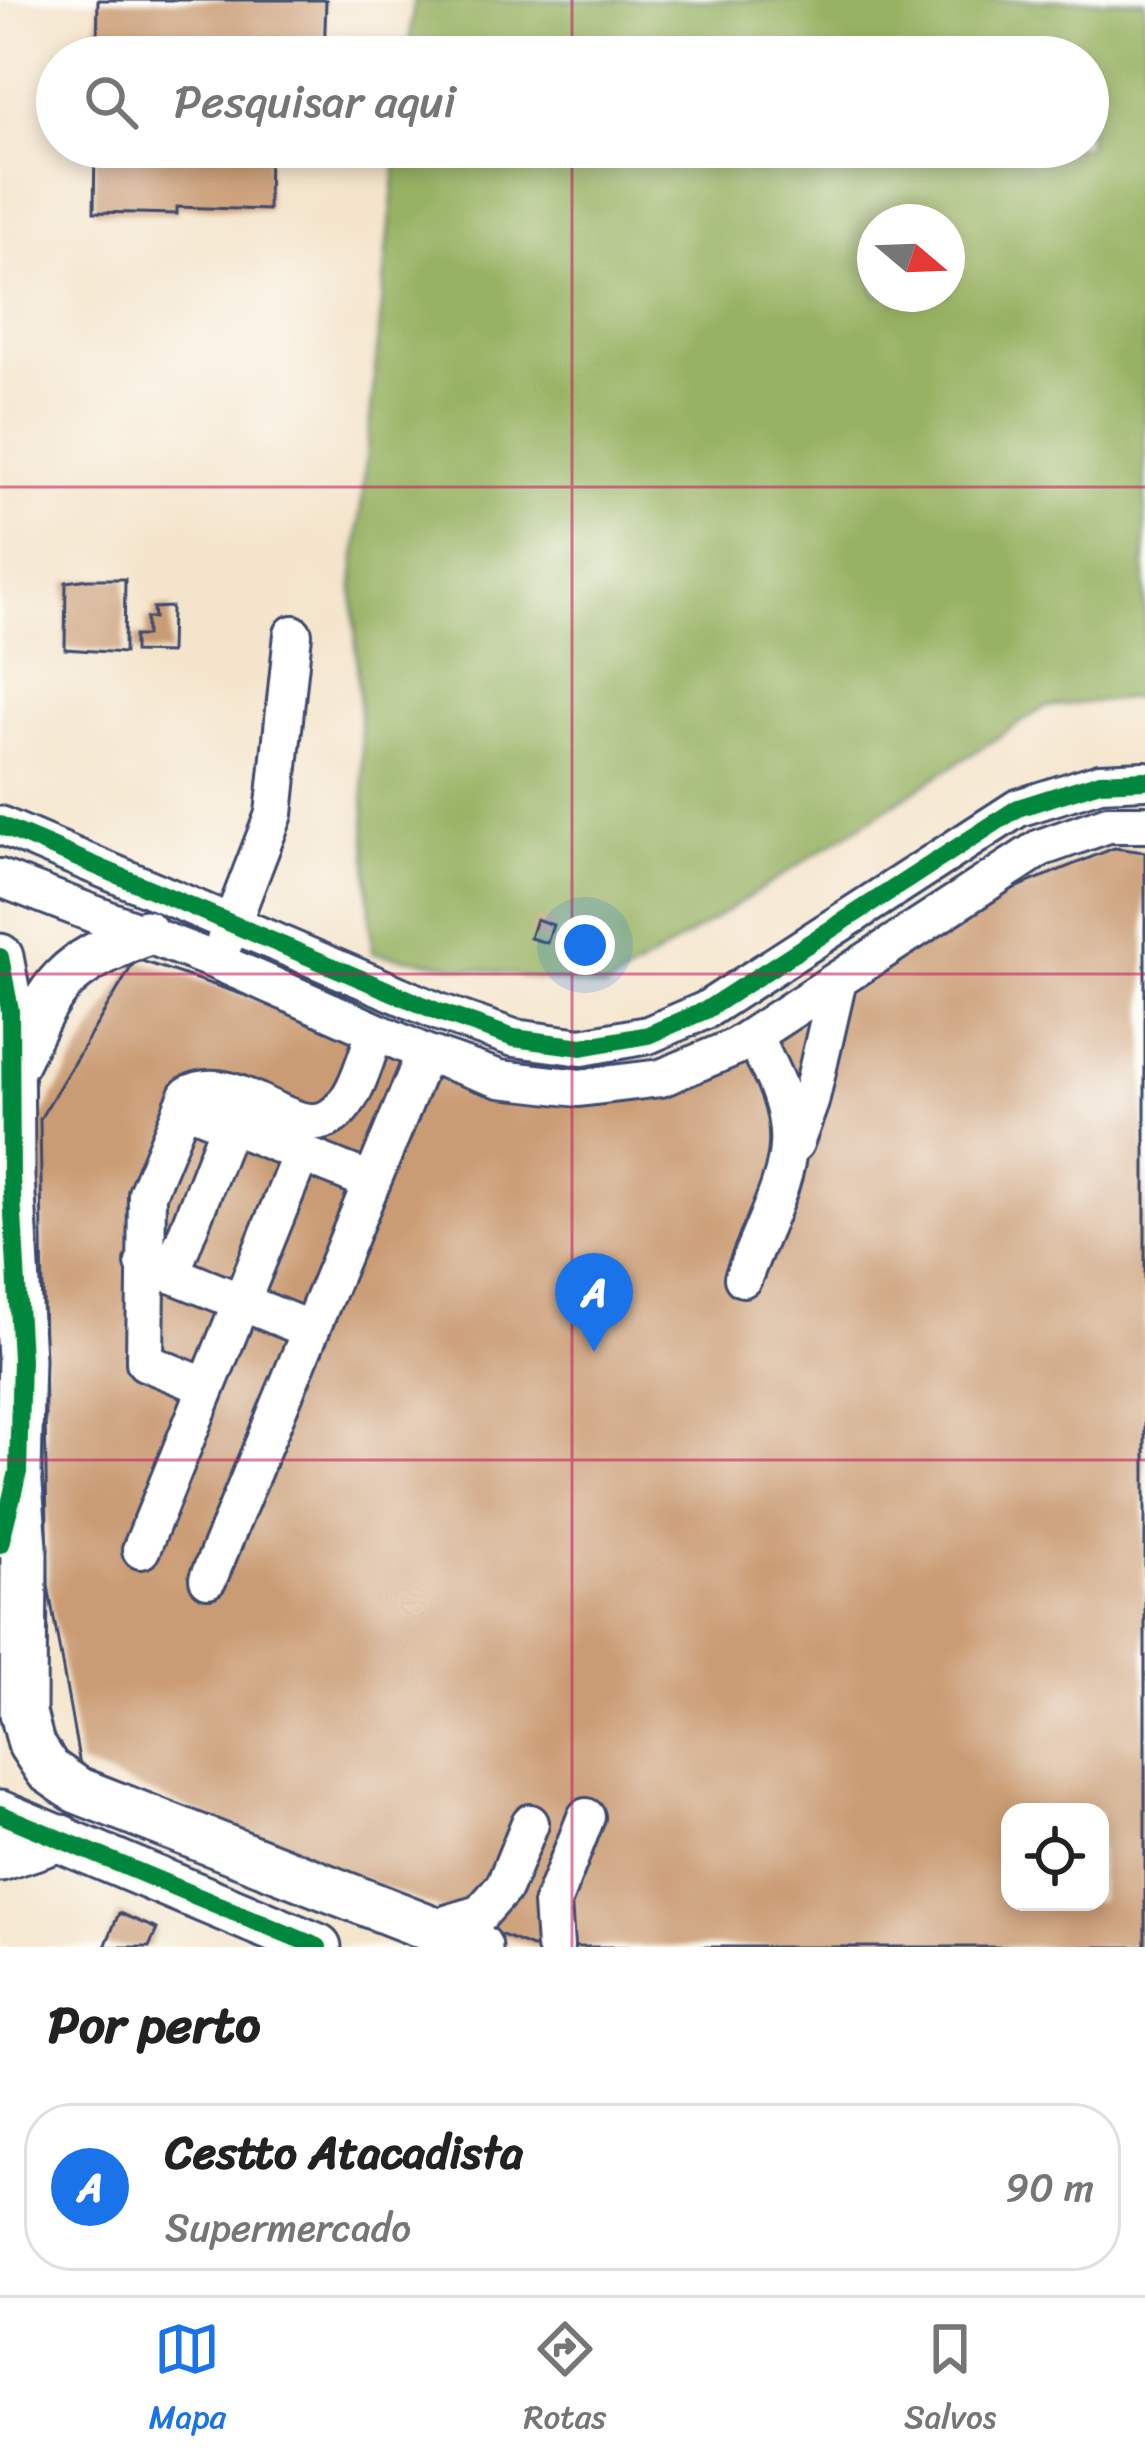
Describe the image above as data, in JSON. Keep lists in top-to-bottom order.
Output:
{
  "north": "right",
  "page": {
    "search": "Pesquisar aqui",
    "pins": "A",
    "heading": "Por perto",
    "list": [
      {
        "mark": "A",
        "name": "Cestto Atacadista",
        "note": "Supermercado",
        "value": "90 m"
      }
    ],
    "nav": ["Mapa", "Rotas", "Salvos"]
  }
}
